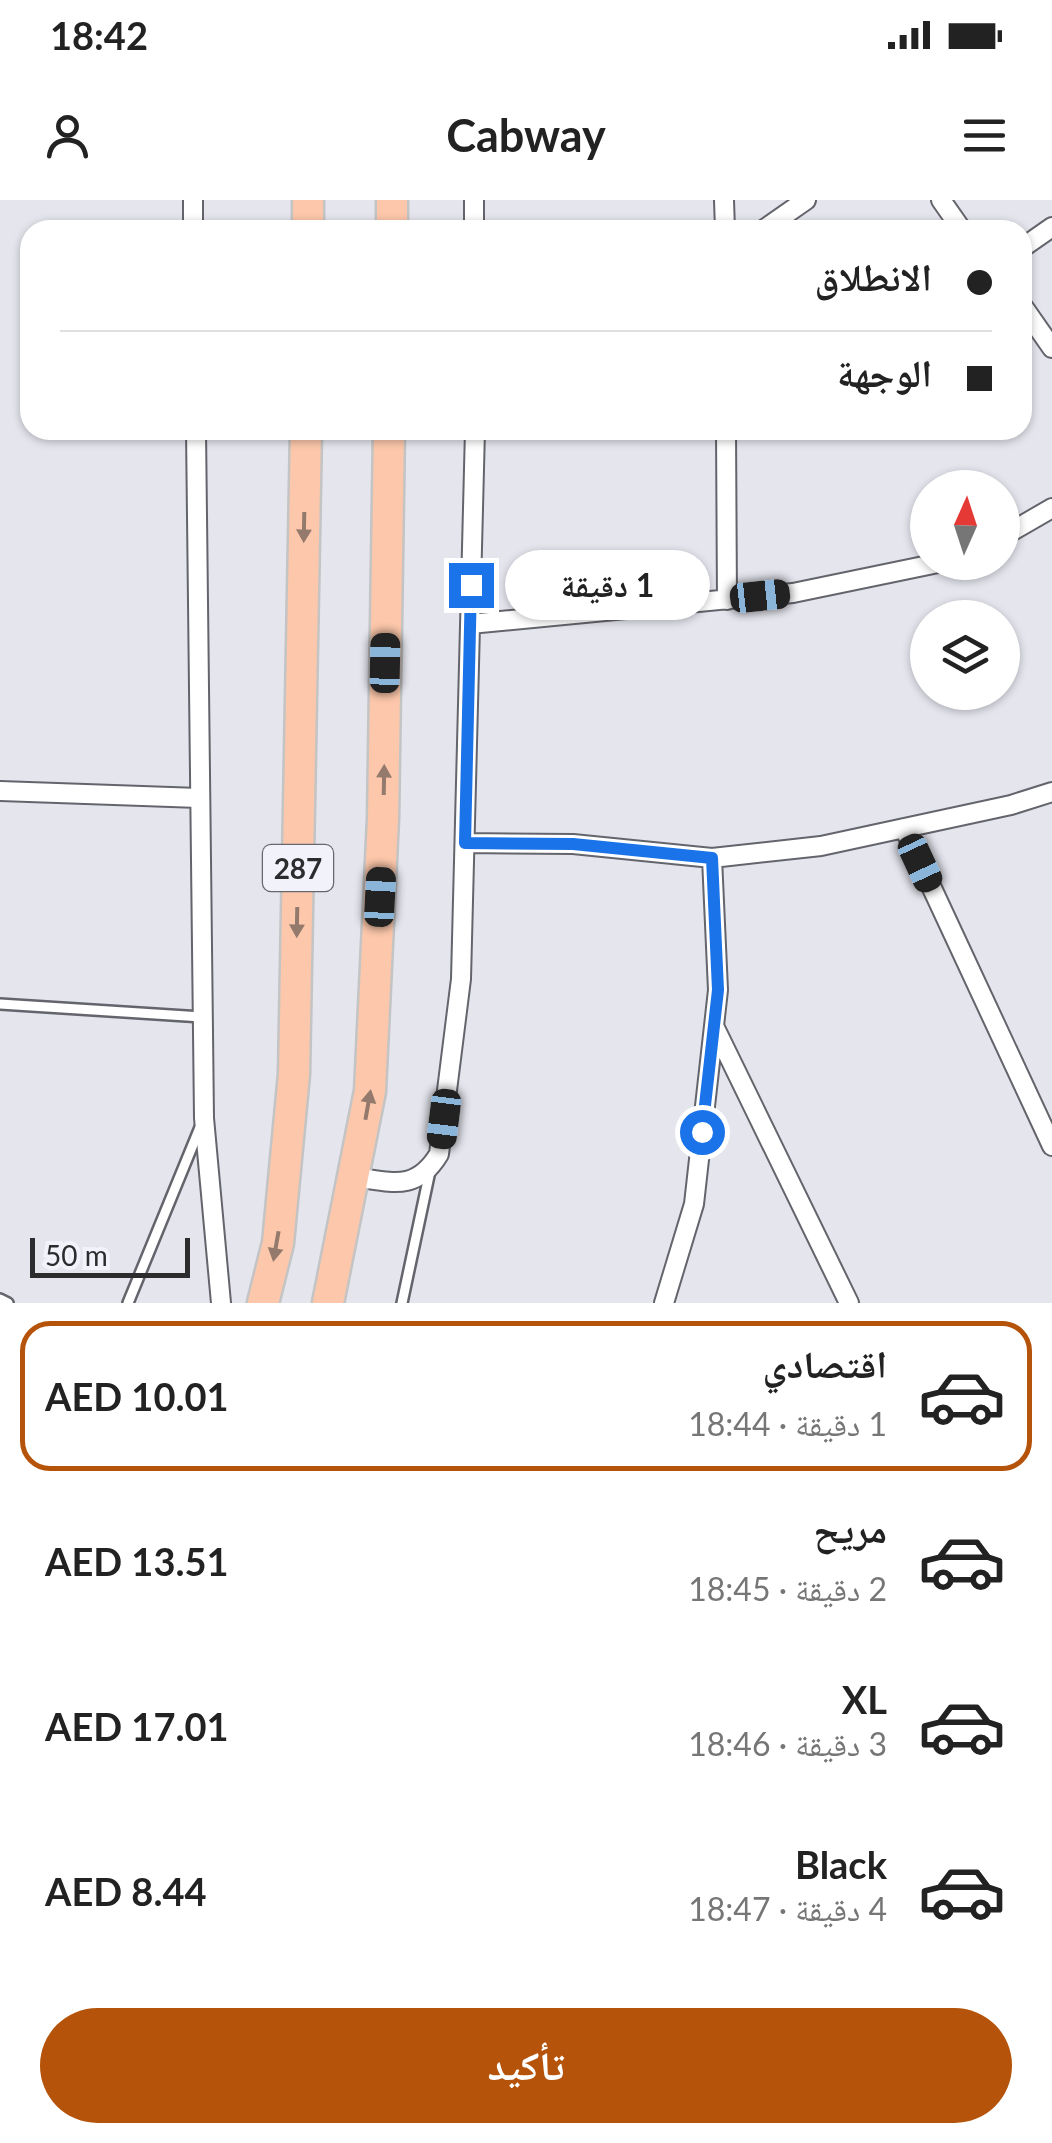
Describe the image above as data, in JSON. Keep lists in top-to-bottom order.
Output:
{
  "streets": {
    "highway": ["287"]
  },
  "scale_bar": "50 m",
  "north": "top",
  "page": {
    "status": "18:42",
    "header": "Cabway",
    "banner": ["الانطلاق", "الوجهة"],
    "bubble": "1 دقيقة",
    "scale": "50 m",
    "list": [
      {
        "name": "اقتصادي",
        "note": "1 دقيقة · 18:44",
        "value": "AED 10.01"
      },
      {
        "name": "مريح",
        "note": "2 دقيقة · 18:45",
        "value": "AED 13.51"
      },
      {
        "name": "XL",
        "note": "3 دقيقة · 18:46",
        "value": "AED 17.01"
      },
      {
        "name": "Black",
        "note": "4 دقيقة · 18:47",
        "value": "AED 8.44"
      }
    ],
    "buttons": "تأكيد"
  }
}
